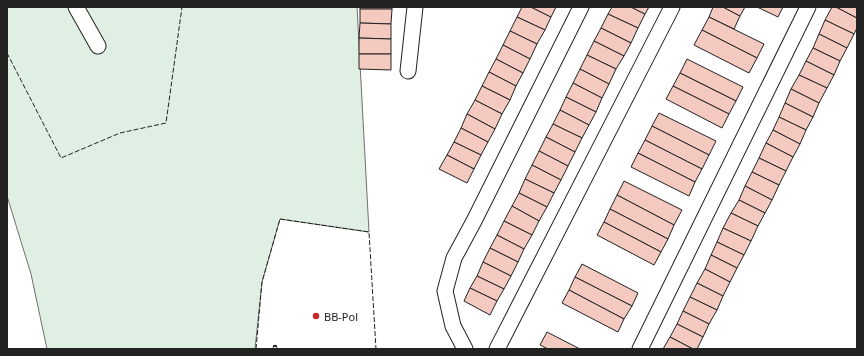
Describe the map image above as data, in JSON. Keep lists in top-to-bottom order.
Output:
{
  "places": ["BB-Pol"]
}
